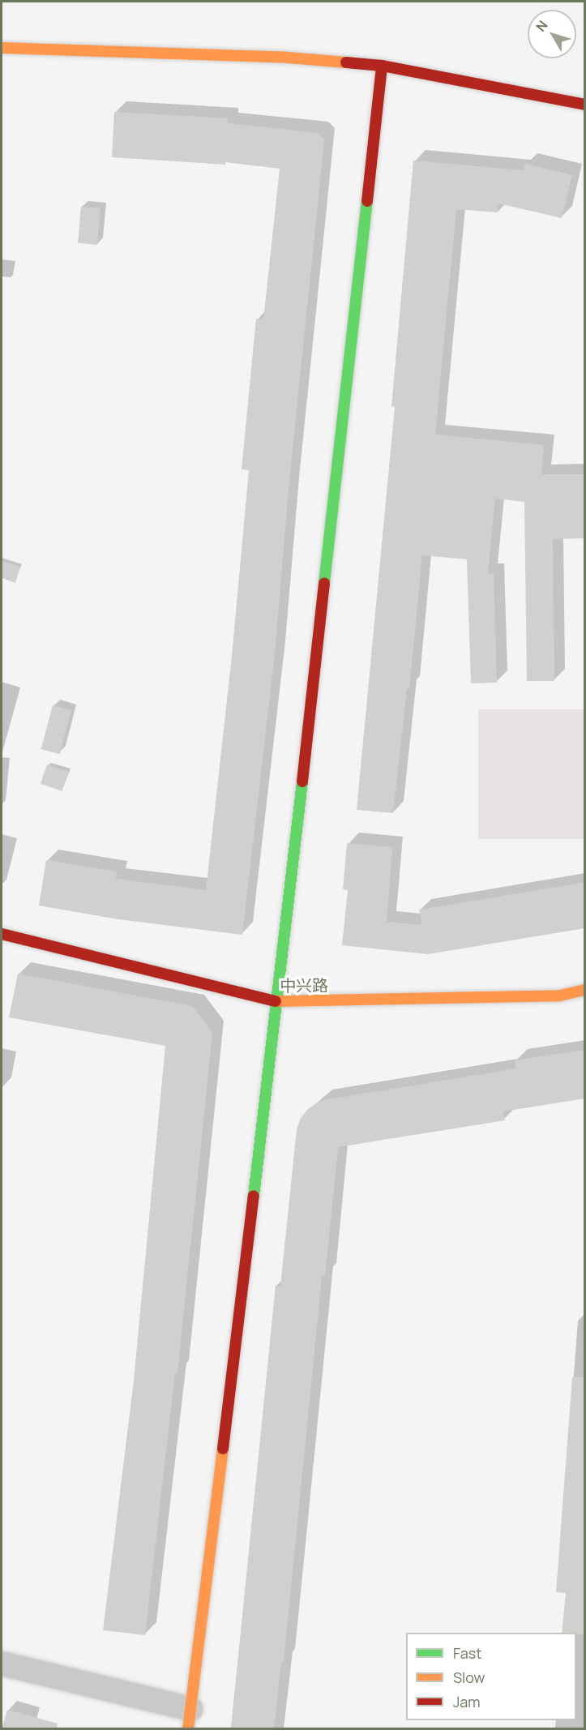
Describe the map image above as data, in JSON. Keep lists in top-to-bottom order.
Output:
{
  "streets": {
    "main road": ["中兴路"]
  },
  "legend": ["Fast", "Slow", "Jam"],
  "north": "top left"
}
